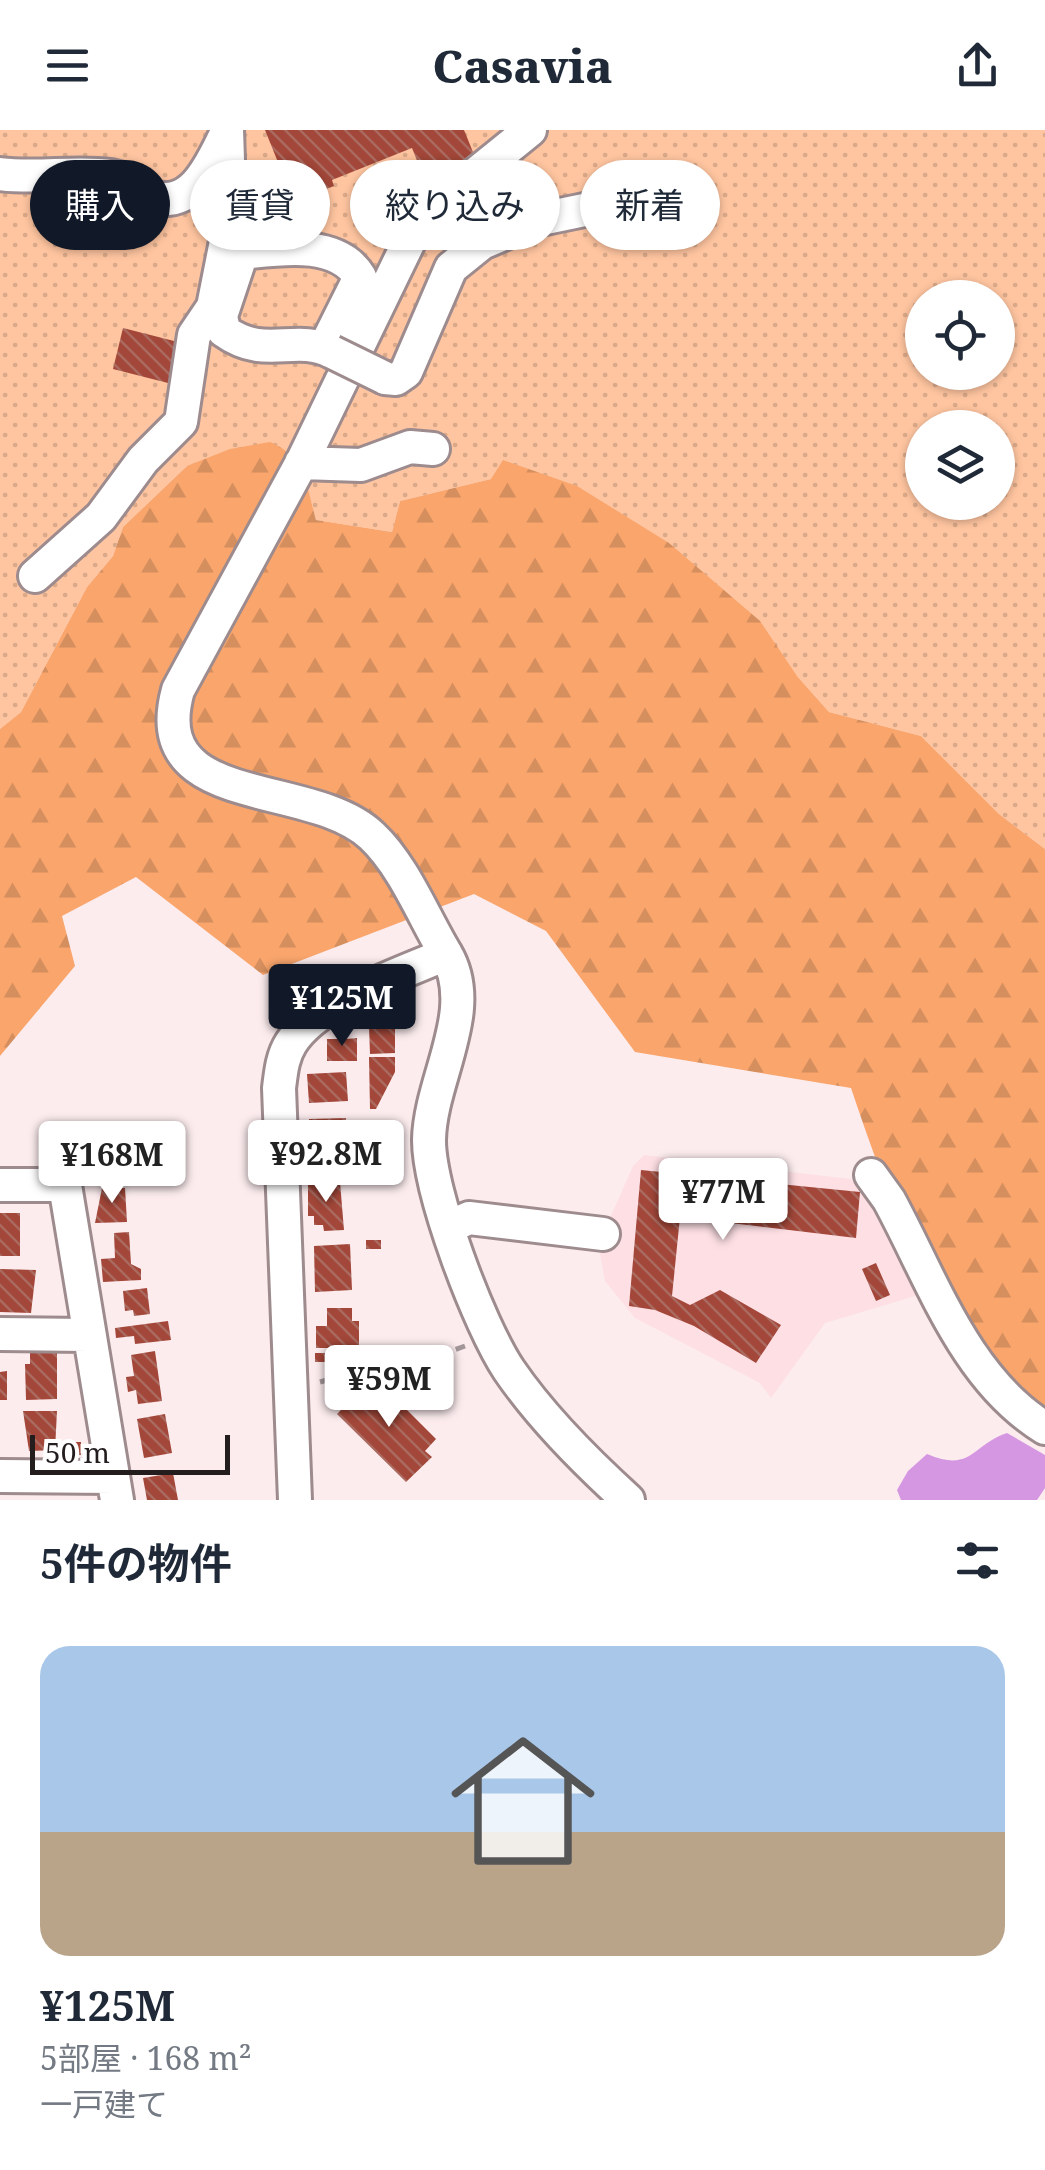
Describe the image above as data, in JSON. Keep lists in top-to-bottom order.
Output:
{
  "scale_bar": "50 m",
  "page": {
    "header": "Casavia",
    "chip": [
      "購入",
      "賃貸",
      "絞り込み",
      "新着"
    ],
    "price": [
      "¥125M",
      "¥92.8M",
      "¥168M",
      "¥77M",
      "¥59M"
    ],
    "scale": "50 m",
    "heading": "5件の物件",
    "list": [
      {
        "name": "¥125M",
        "note": "5部屋 · 168 m² · 一戸建て"
      }
    ]
  }
}
